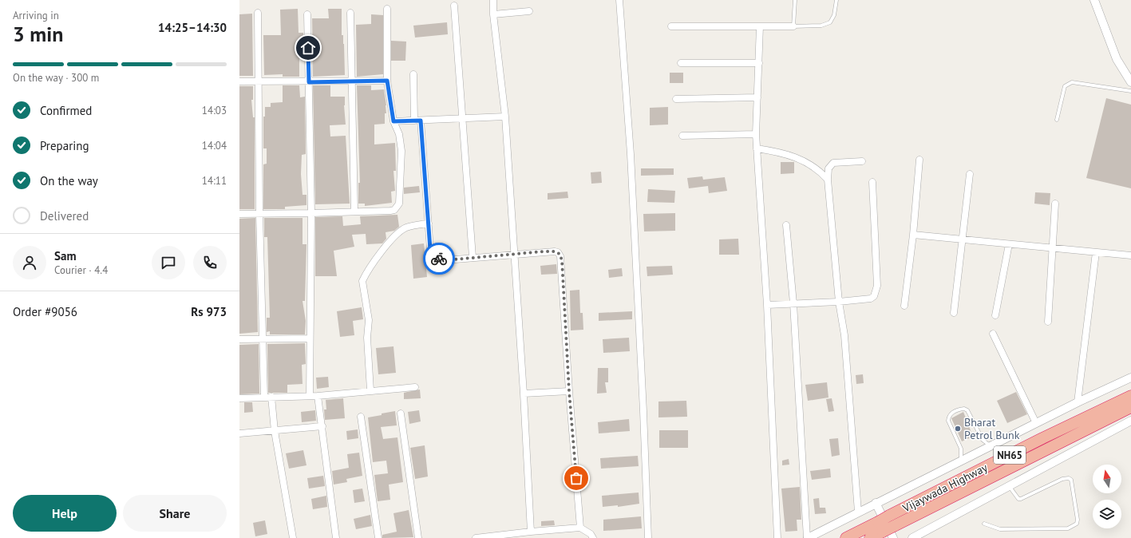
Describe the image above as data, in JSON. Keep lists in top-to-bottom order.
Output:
{
  "streets": {
    "highway": ["NH65", "Vijaywada Highway"]
  },
  "places": ["Bharat Petrol Bunk"],
  "north": "top",
  "page": {
    "heading": ["3 min", "Arriving in", "14:25–14:30"],
    "panel": [
      "Sam",
      "Courier · 4.4",
      "Order #9056",
      "Rs 973"
    ],
    "bar": "On the way · 300 m",
    "list": [
      ["Confirmed", "14:03"],
      ["Preparing", "14:04"],
      ["On the way", "14:11"],
      "Delivered"
    ],
    "buttons": ["Help", "Share"]
  }
}
